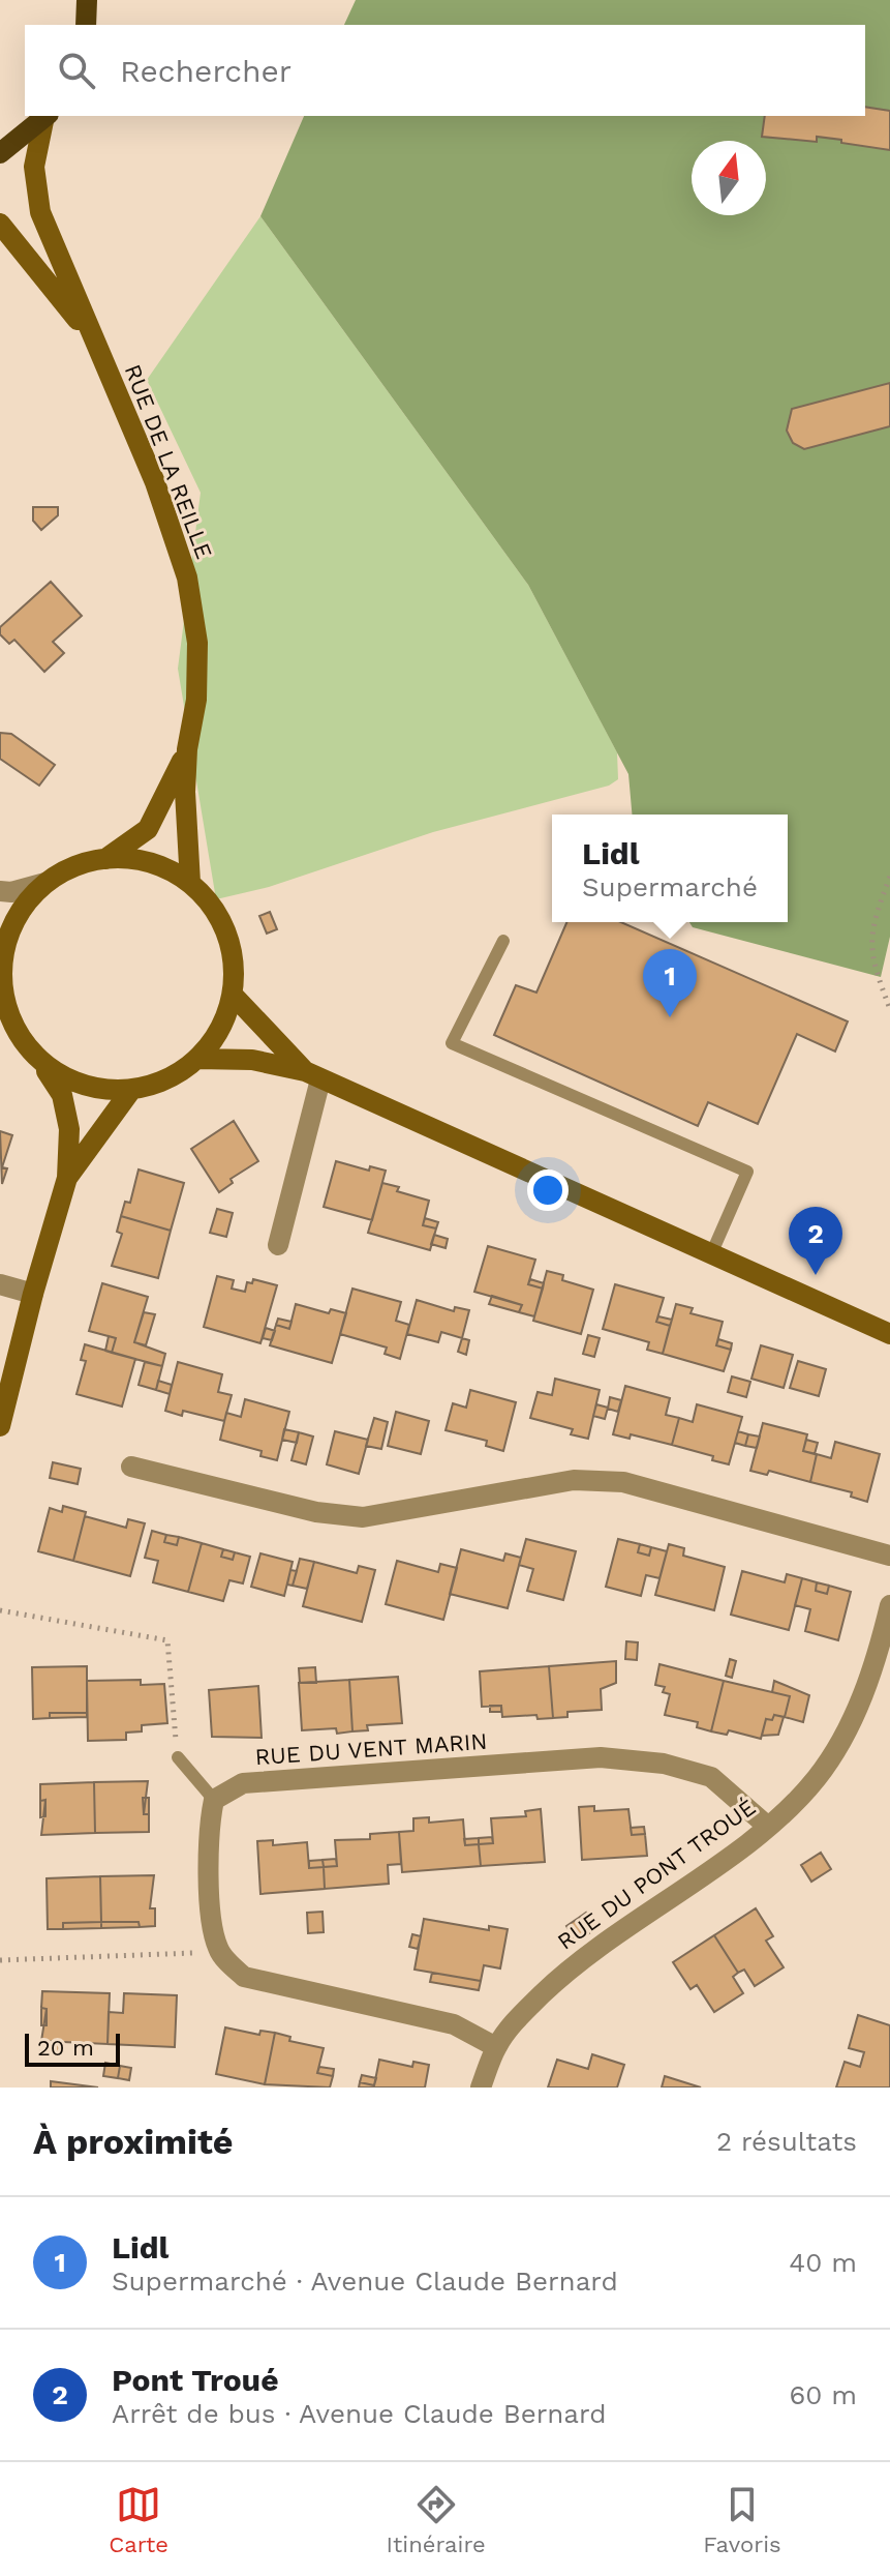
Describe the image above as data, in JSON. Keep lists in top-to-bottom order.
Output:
{
  "streets": {
    "street": ["RUE DE LA REILLE", "RUE DU VENT MARIN", "RUE DU PONT TROUÉ"]
  },
  "crossings": [
    ["RUE DU VENT MARIN", "RUE DU PONT TROUÉ"]
  ],
  "scale_bar": "20 m",
  "north": "top",
  "page": {
    "search": "Rechercher",
    "popup": ["Lidl", "Supermarché"],
    "pins": ["1", "2"],
    "scale": "20 m",
    "heading": ["À proximité", "2 résultats"],
    "list": [
      {
        "mark": "1",
        "name": "Lidl",
        "note": "Supermarché · Avenue Claude Bernard",
        "value": "40 m"
      },
      {
        "mark": "2",
        "name": "Pont Troué",
        "note": "Arrêt de bus · Avenue Claude Bernard",
        "value": "60 m"
      }
    ],
    "nav": ["Carte", "Itinéraire", "Favoris"]
  }
}
